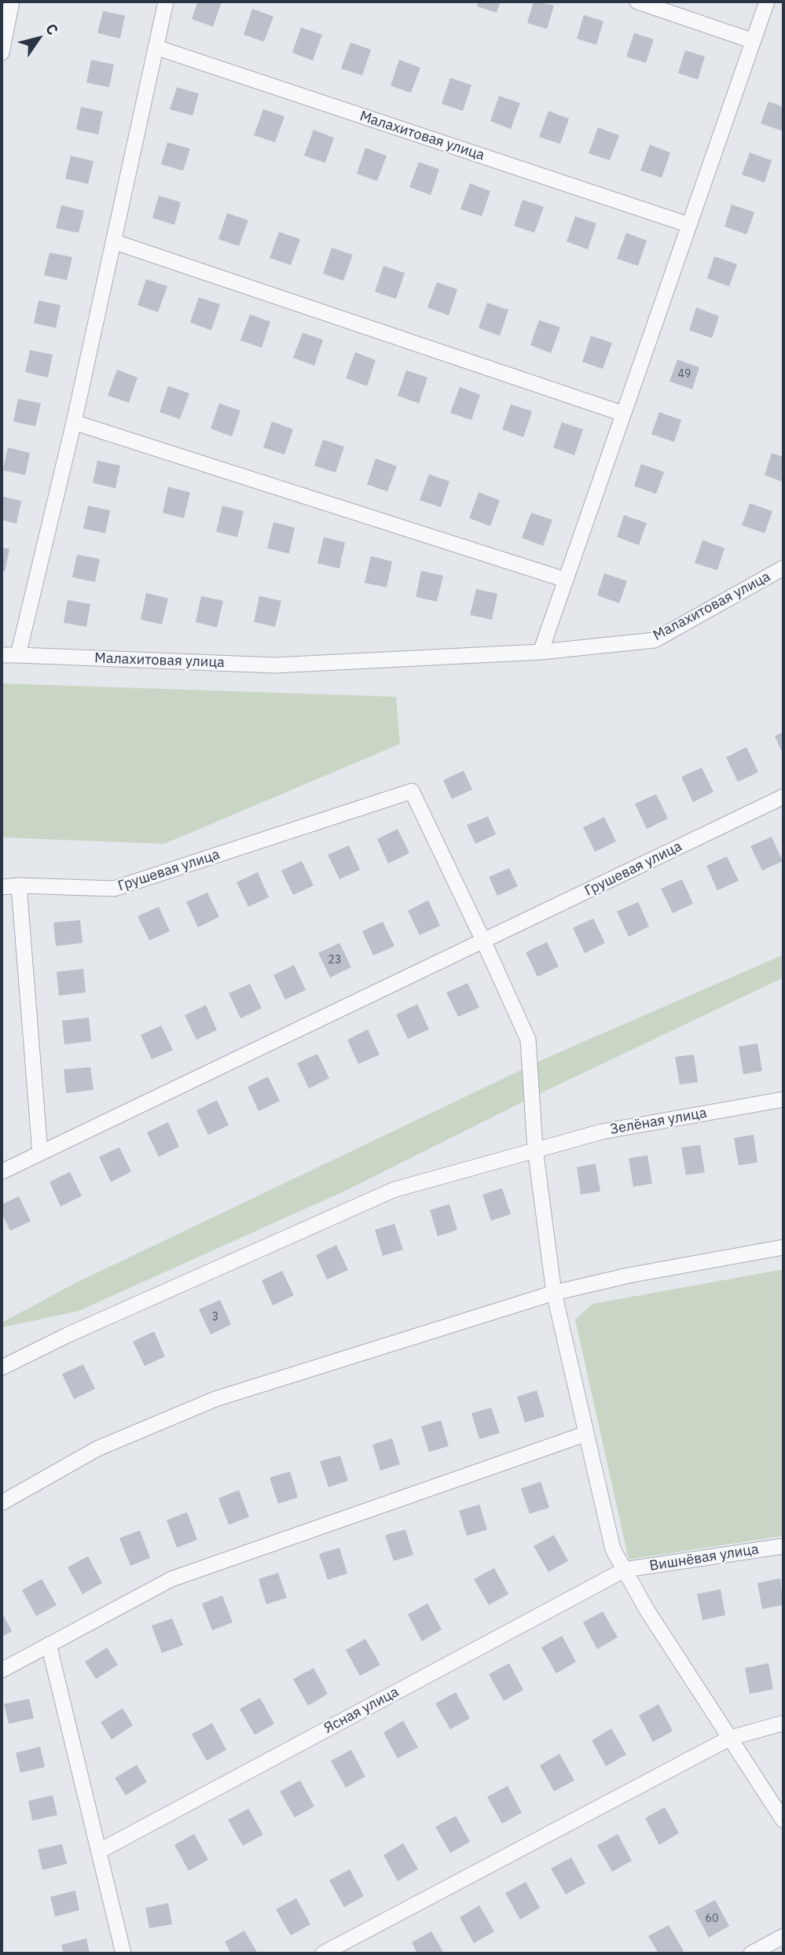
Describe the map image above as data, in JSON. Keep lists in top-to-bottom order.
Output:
{
  "streets": {
    "street": [
      "Малахитовая улица",
      "Грушевая улица",
      "Зелёная улица",
      "Вишнёвая улица",
      "Ясная улица"
    ]
  },
  "crossings": [
    ["Вишнёвая улица", "Ясная улица"]
  ],
  "house_numbers": [
    "49",
    "23",
    "3",
    "60"
  ],
  "north": "top right"
}
